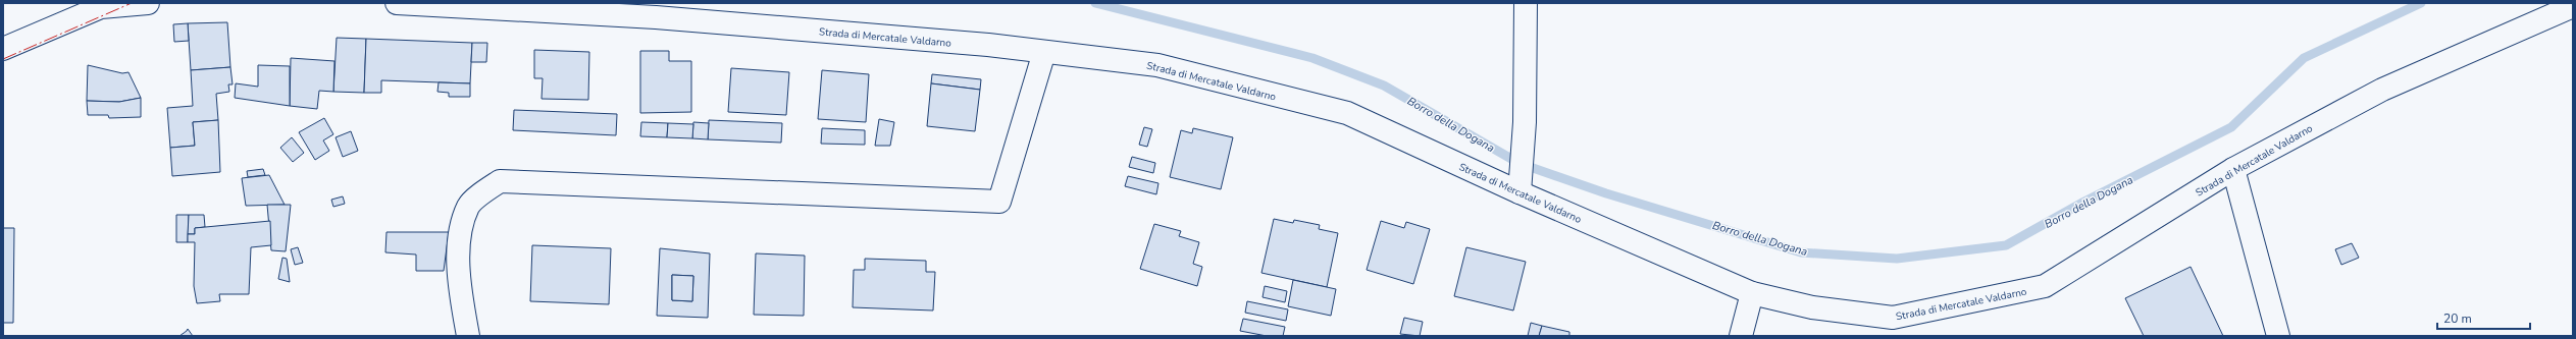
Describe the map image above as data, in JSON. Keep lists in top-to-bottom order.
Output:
{
  "streets": {
    "street": ["Strada di Mercatale Valdarno"]
  },
  "water": ["Borro della Dogana"],
  "scale_bar": "20 m"
}
